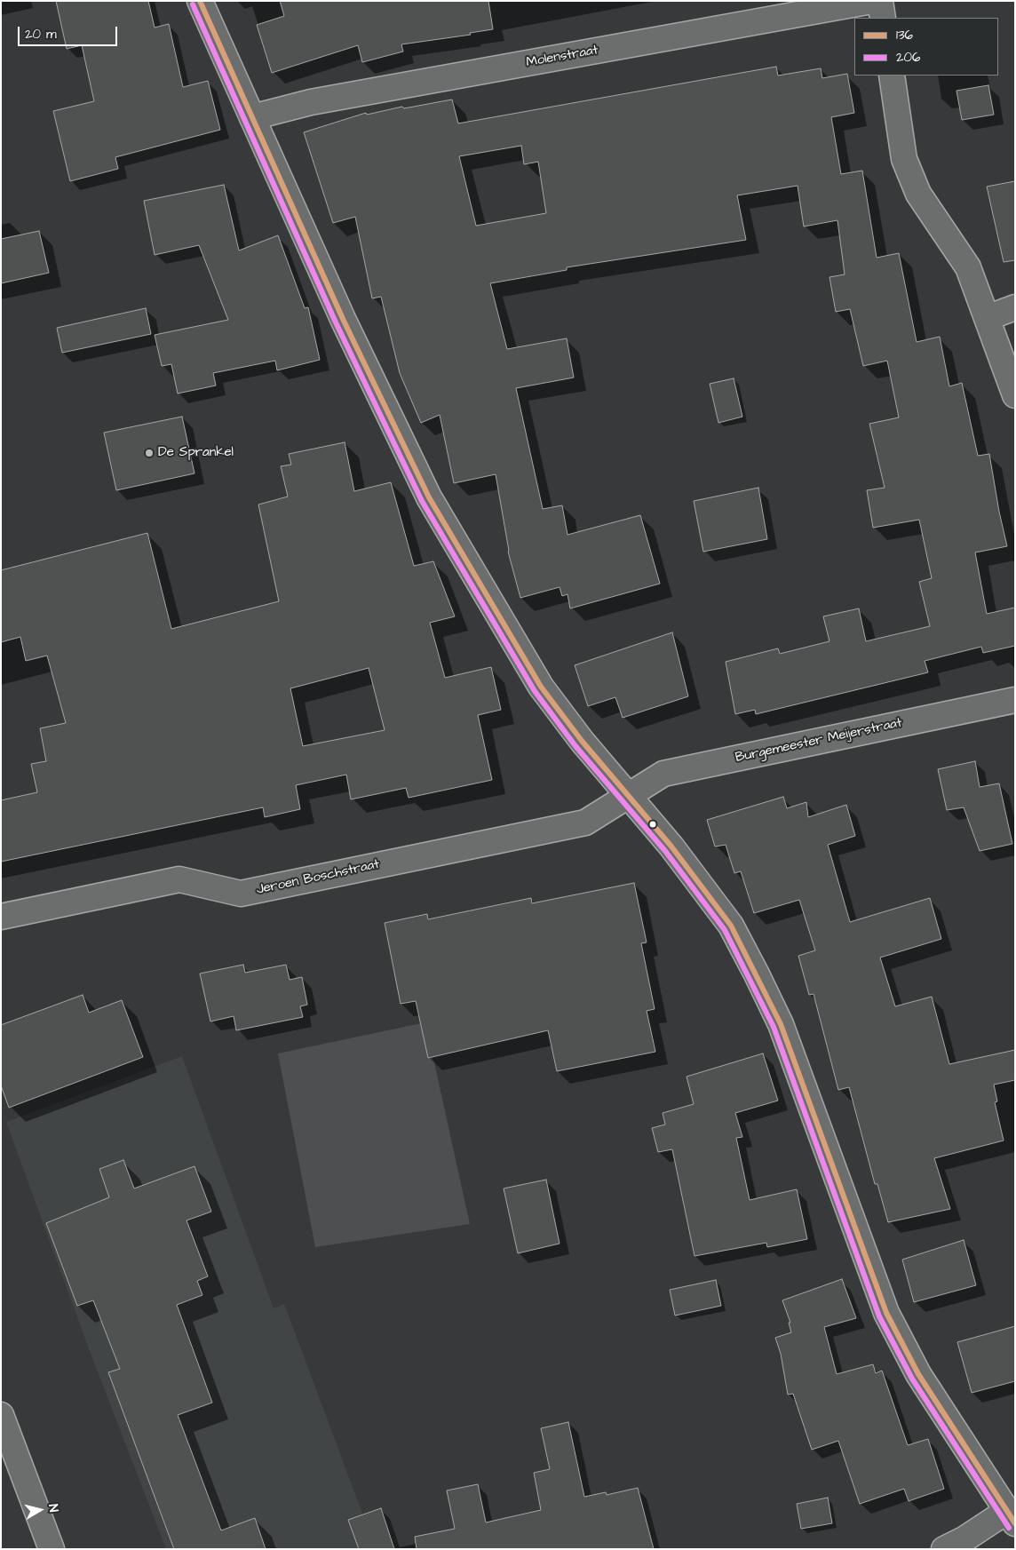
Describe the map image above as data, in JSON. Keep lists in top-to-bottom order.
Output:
{
  "streets": {
    "street": ["Molenstraat", "Burgemeester Meijerstraat", "Jeroen Boschstraat"]
  },
  "crossings": [
    ["Burgemeester Meijerstraat", "Jeroen Boschstraat"]
  ],
  "places": ["De Sprankel"],
  "lines": ["transit line 136", "transit line 206"],
  "legend": ["136", "206"],
  "scale_bar": "20 m",
  "north": "right"
}
